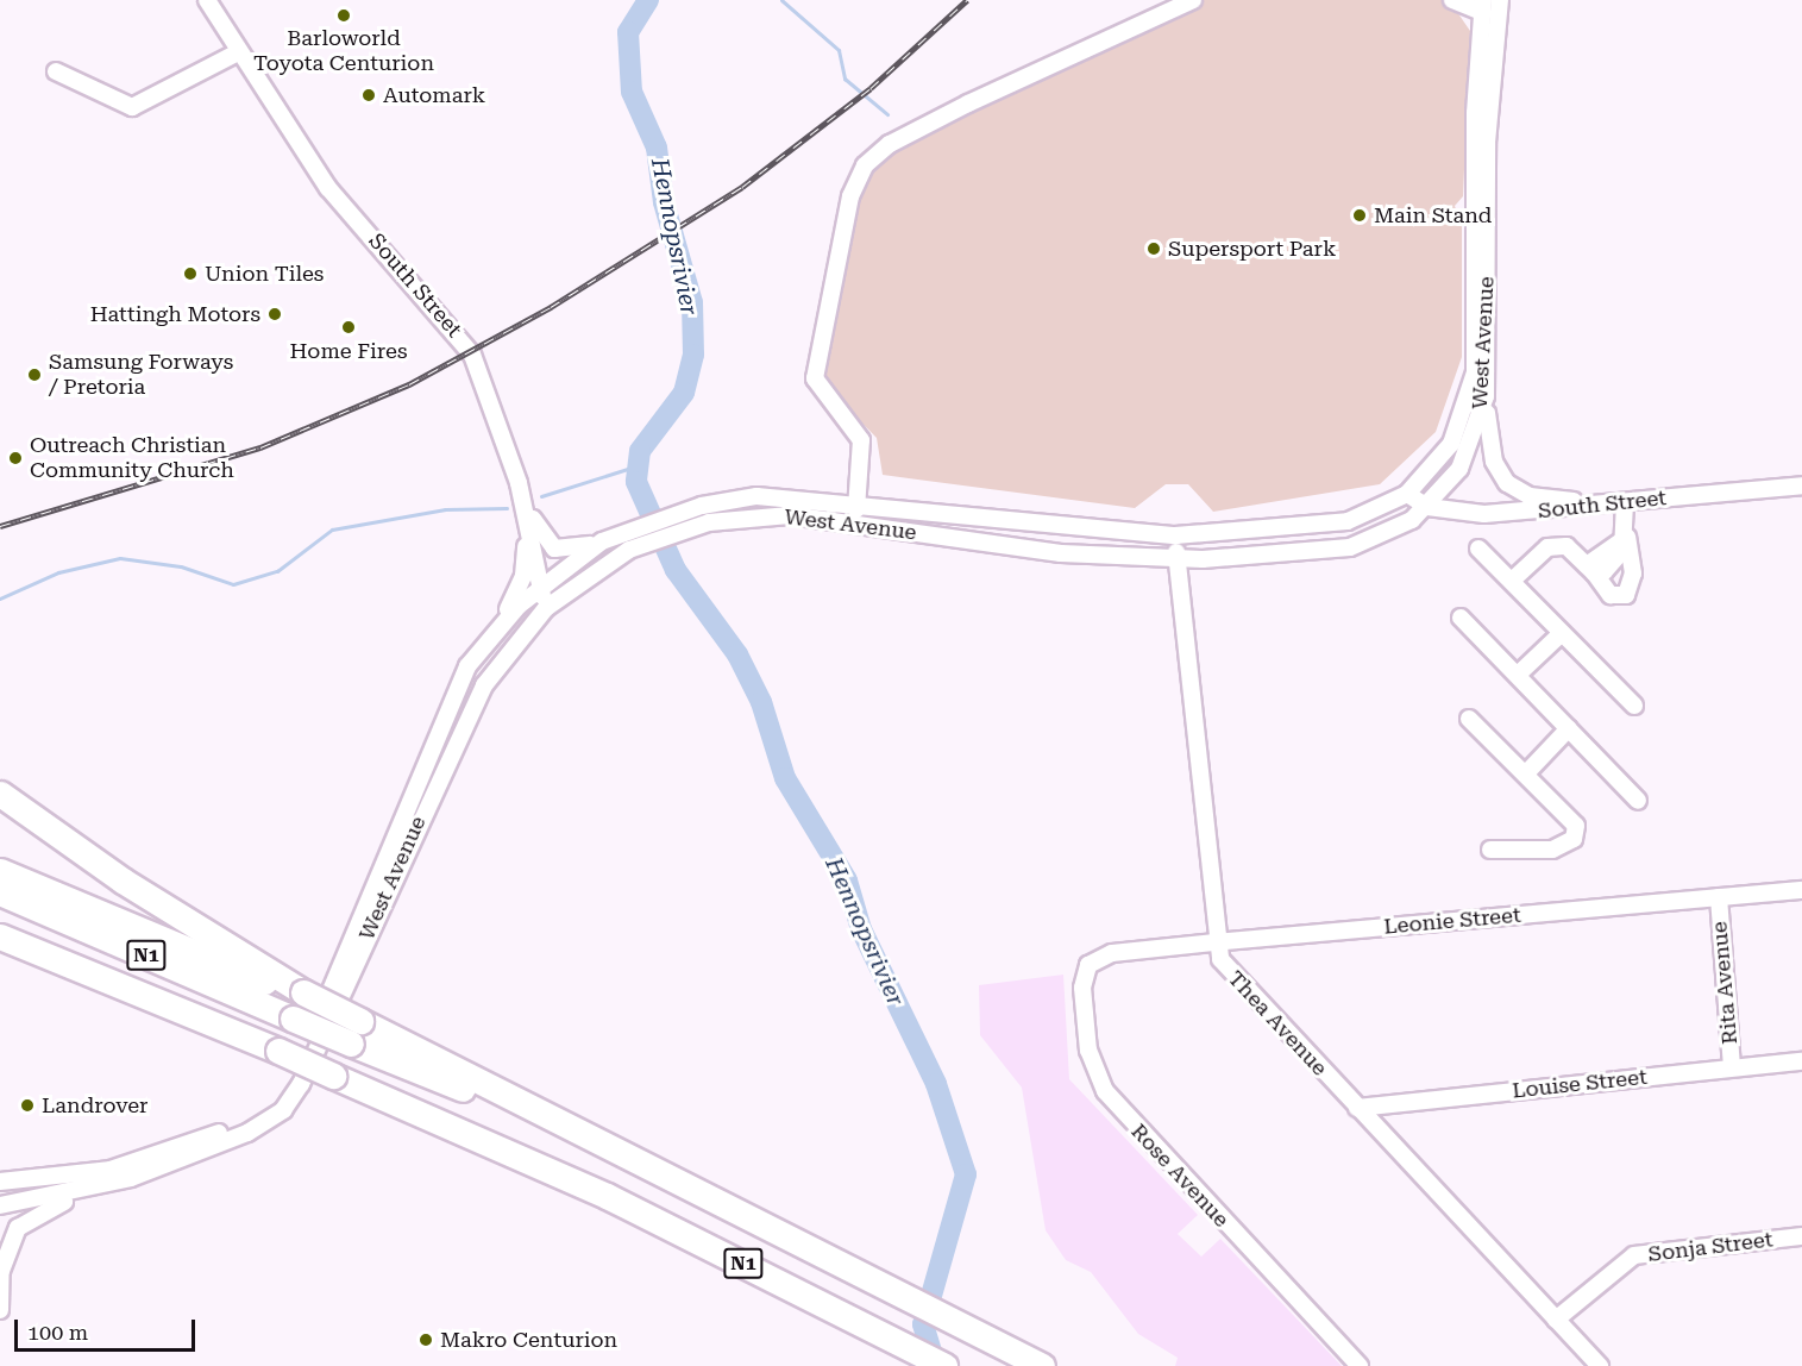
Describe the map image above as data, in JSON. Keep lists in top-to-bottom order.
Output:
{
  "streets": {
    "highway": ["N1"],
    "street": [
      "South Street",
      "West Avenue",
      "Leonie Street",
      "Rita Avenue",
      "Thea Avenue",
      "Louise Street",
      "Rose Avenue",
      "Sonja Street"
    ]
  },
  "crossings": [
    ["South Street", "West Avenue"],
    ["West Avenue", "Thea Avenue"],
    ["Leonie Street", "Rita Avenue"],
    ["Leonie Street", "Thea Avenue"],
    ["Leonie Street", "Rose Avenue"],
    ["Rita Avenue", "Louise Street"],
    ["Thea Avenue", "Louise Street"],
    ["Thea Avenue", "Sonja Street"]
  ],
  "water": ["Hennopsrivier"],
  "places": [
    "Barloworld Toyota Centurion",
    "Automark",
    "Main Stand",
    "Supersport Park",
    "Union Tiles",
    "Hattingh Motors",
    "Home Fires",
    "Samsung Forways / Pretoria",
    "Outreach Christian Community Church",
    "Landrover",
    "Makro Centurion"
  ],
  "scale_bar": "100 m"
}
